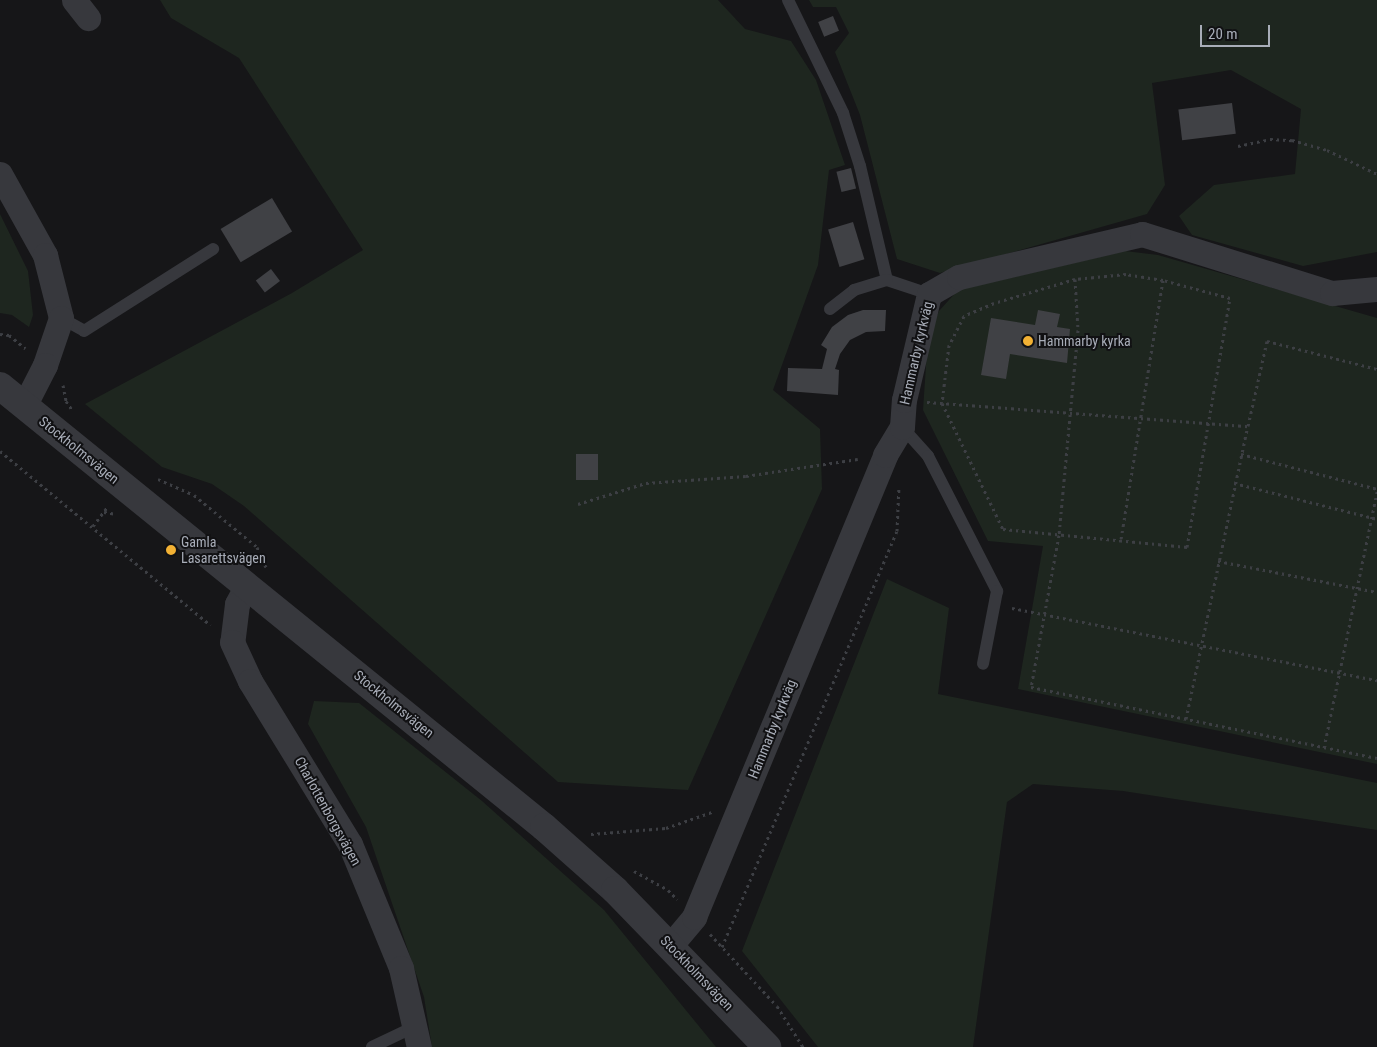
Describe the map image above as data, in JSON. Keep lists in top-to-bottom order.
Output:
{
  "streets": {
    "street": ["Hammarby kyrkväg", "Stockholmsvägen", "Charlottenborgsvägen"]
  },
  "crossings": [
    ["Hammarby kyrkväg", "Stockholmsvägen"]
  ],
  "places": ["Hammarby kyrka", "Gamla Lasarettsvägen"],
  "scale_bar": "20 m"
}
